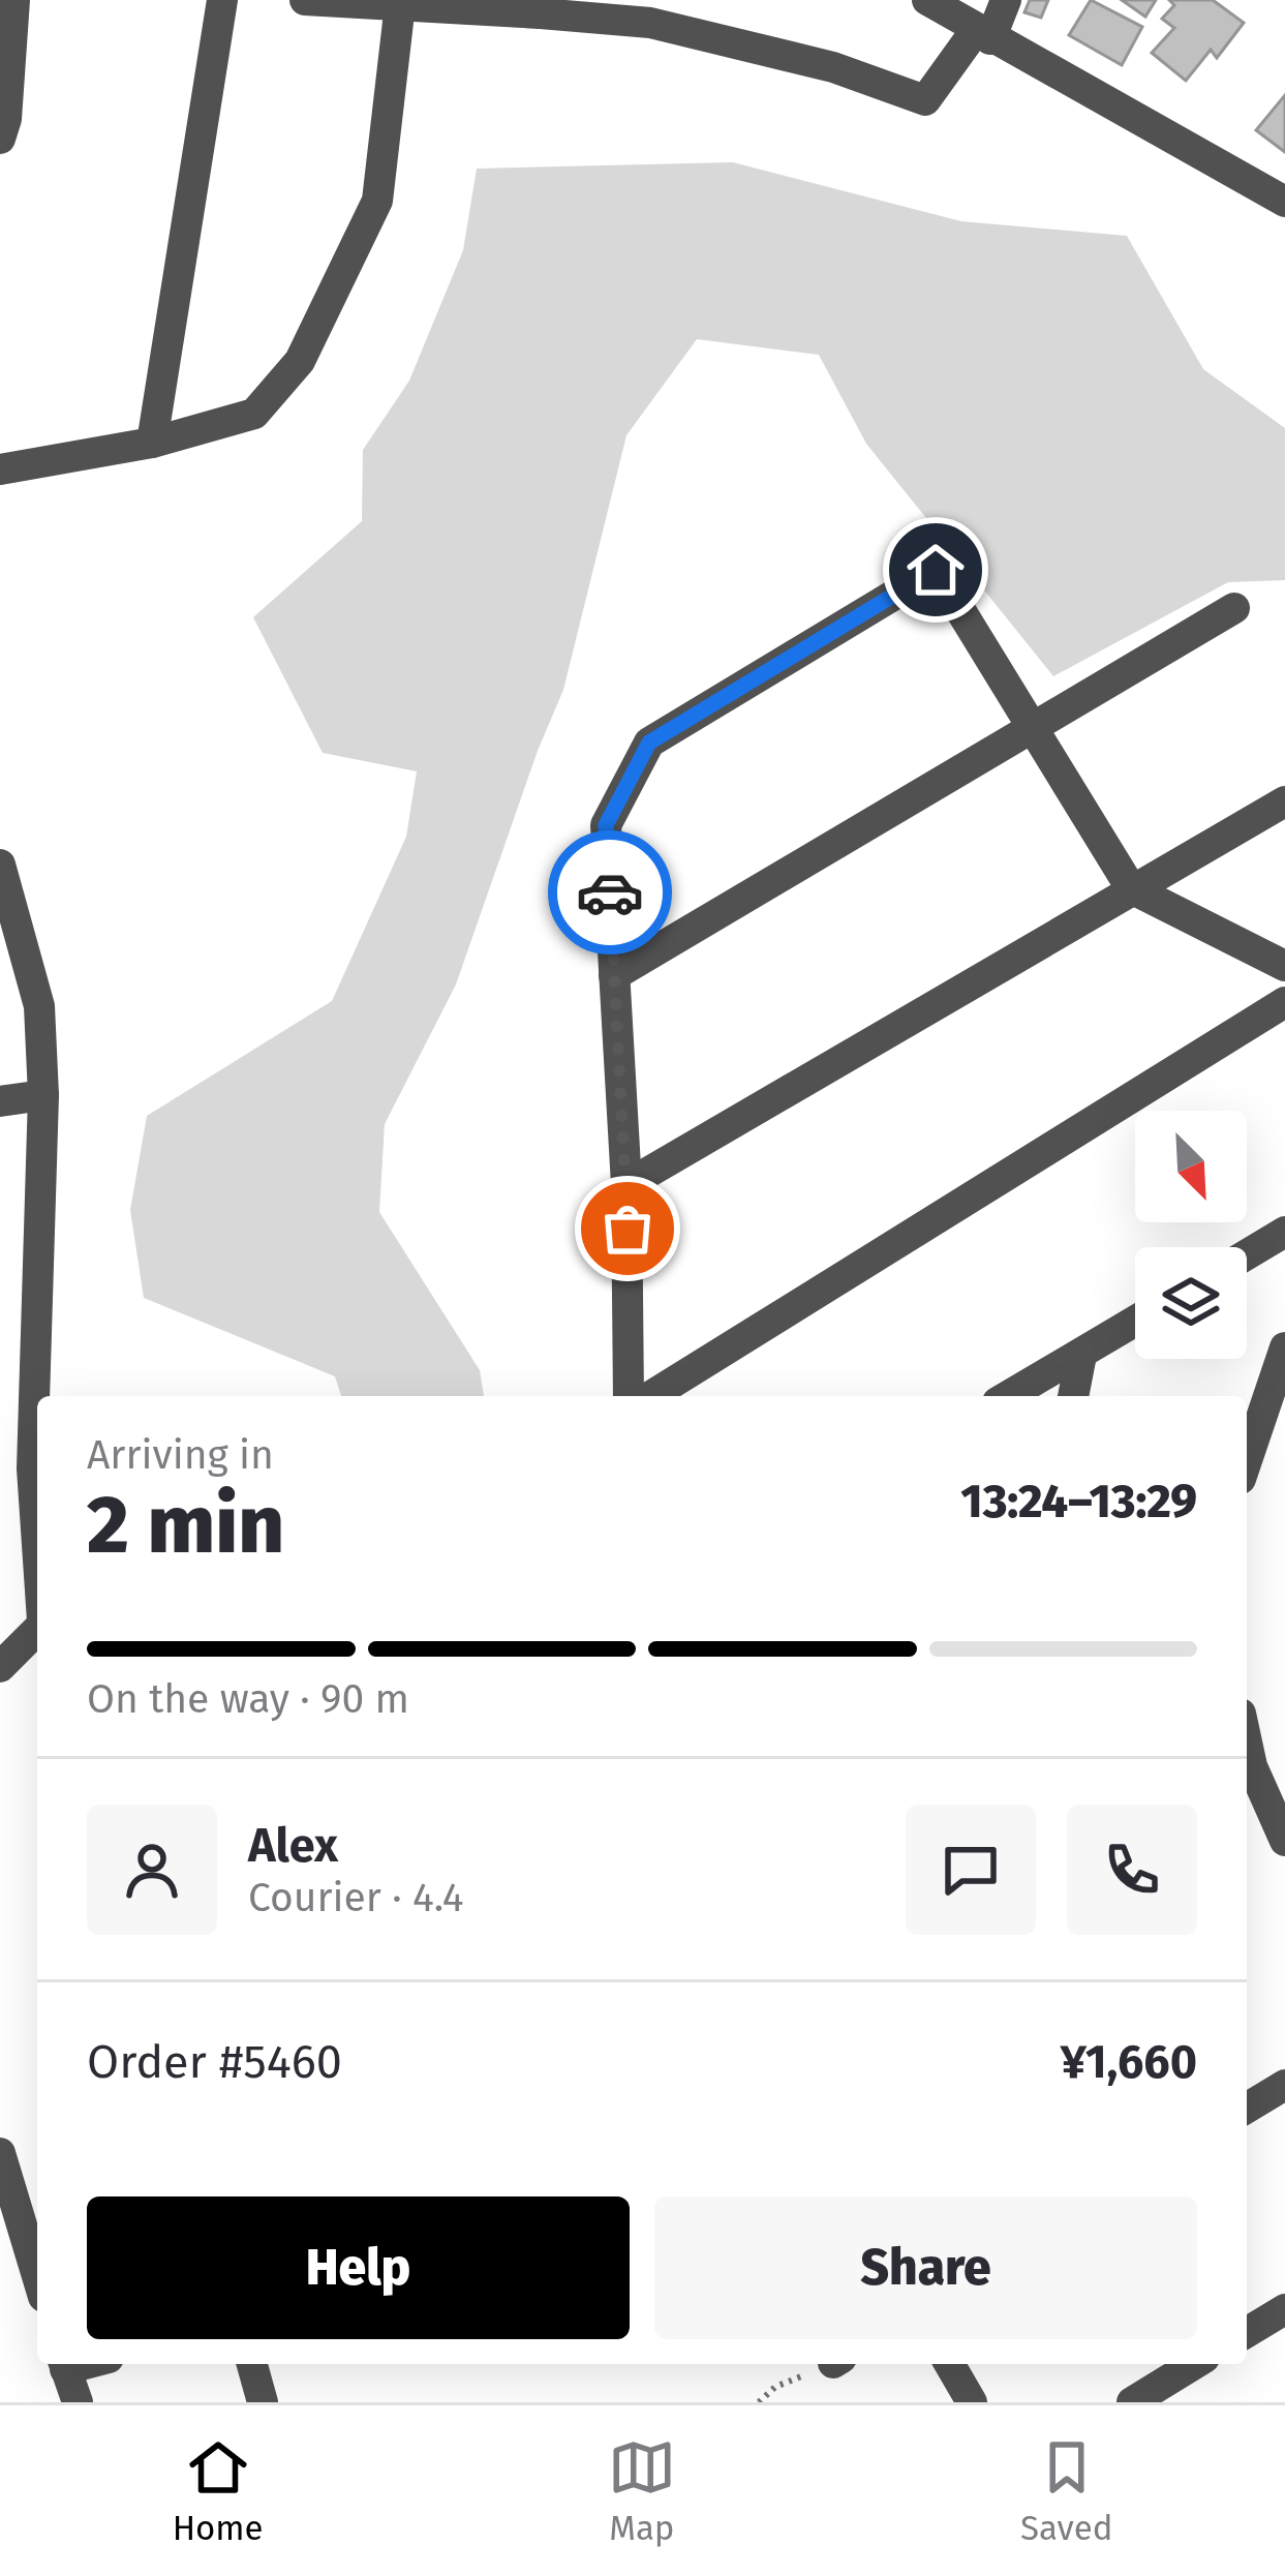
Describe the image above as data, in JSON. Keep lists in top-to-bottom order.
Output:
{
  "north": "bottom right",
  "page": {
    "heading": ["2 min", "Arriving in", "13:24–13:29"],
    "panel": [
      "Alex",
      "Courier · 4.4",
      "Order #5460",
      "¥1,660"
    ],
    "bar": "On the way · 90 m",
    "buttons": ["Help", "Share"],
    "tabs": ["Home", "Map", "Saved"]
  }
}
